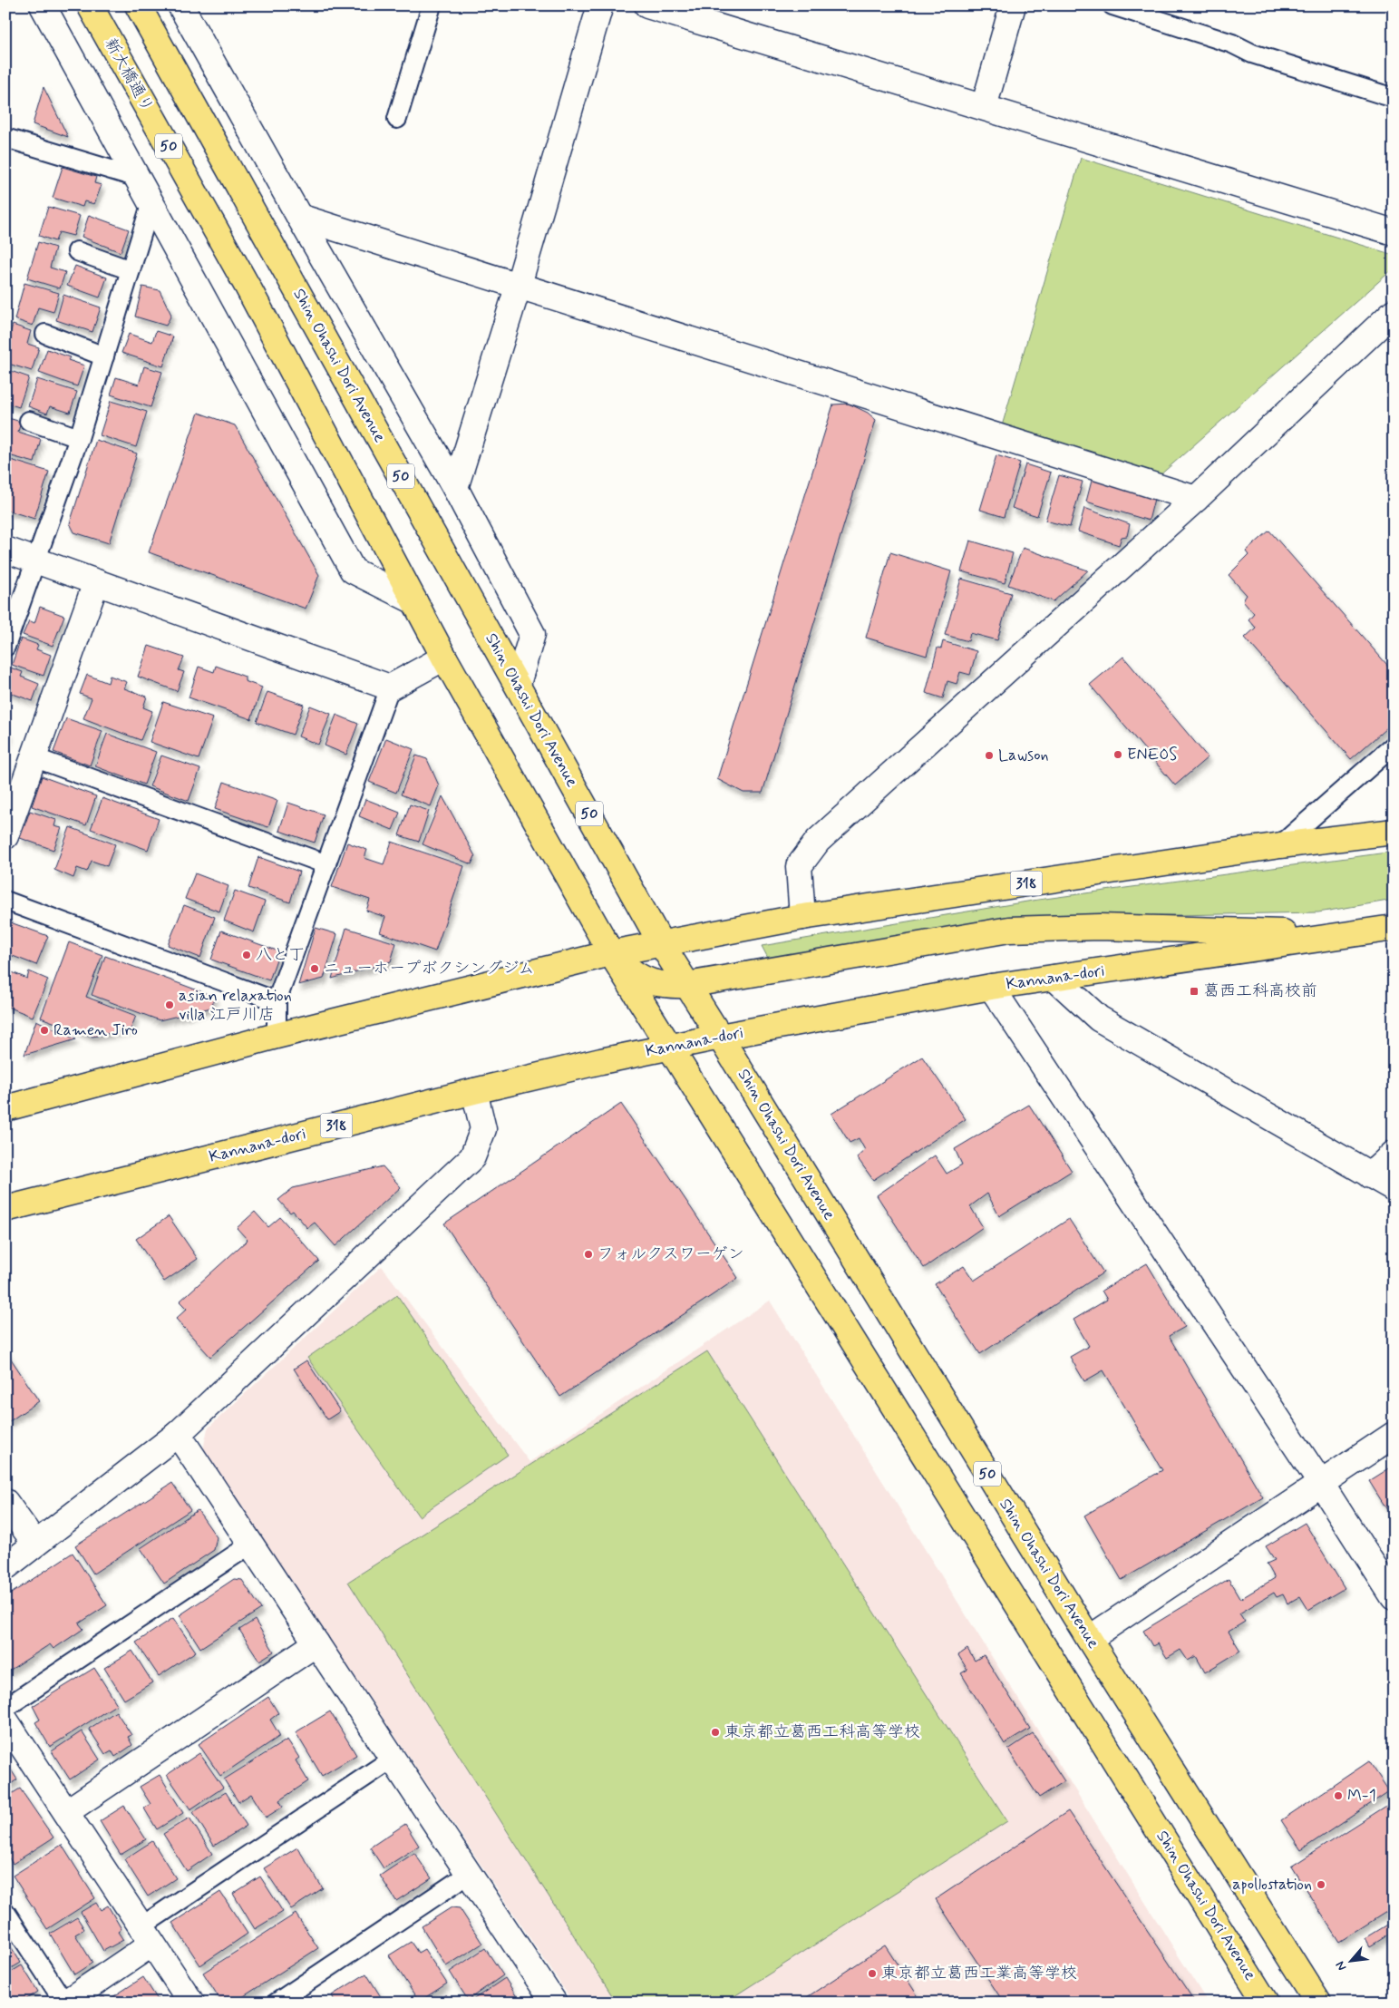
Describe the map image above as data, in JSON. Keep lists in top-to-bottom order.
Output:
{
  "streets": {
    "main road": [
      "新大橋通り",
      "50",
      "Shin Ohashi Dori Avenue",
      "318",
      "Kannana-dori"
    ]
  },
  "crossings": [
    ["新大橋通り", "Shin Ohashi Dori Avenue"],
    ["Shin Ohashi Dori Avenue", "318"],
    ["Shin Ohashi Dori Avenue", "Kannana-dori"]
  ],
  "places": {
    "other": [
      "ENEOS",
      "Lawson",
      "八と丁",
      "ニューホープボクシングジム",
      "asian relaxation villa 江戸川店",
      "Ramen Jiro",
      "フォルクスワーゲン",
      "東京都立葛西工科高等学校",
      "M-1",
      "apollostation",
      "東京都立葛西工業高等学校"
    ],
    "transit": ["葛西工科高校前"]
  },
  "north": "bottom left"
}
